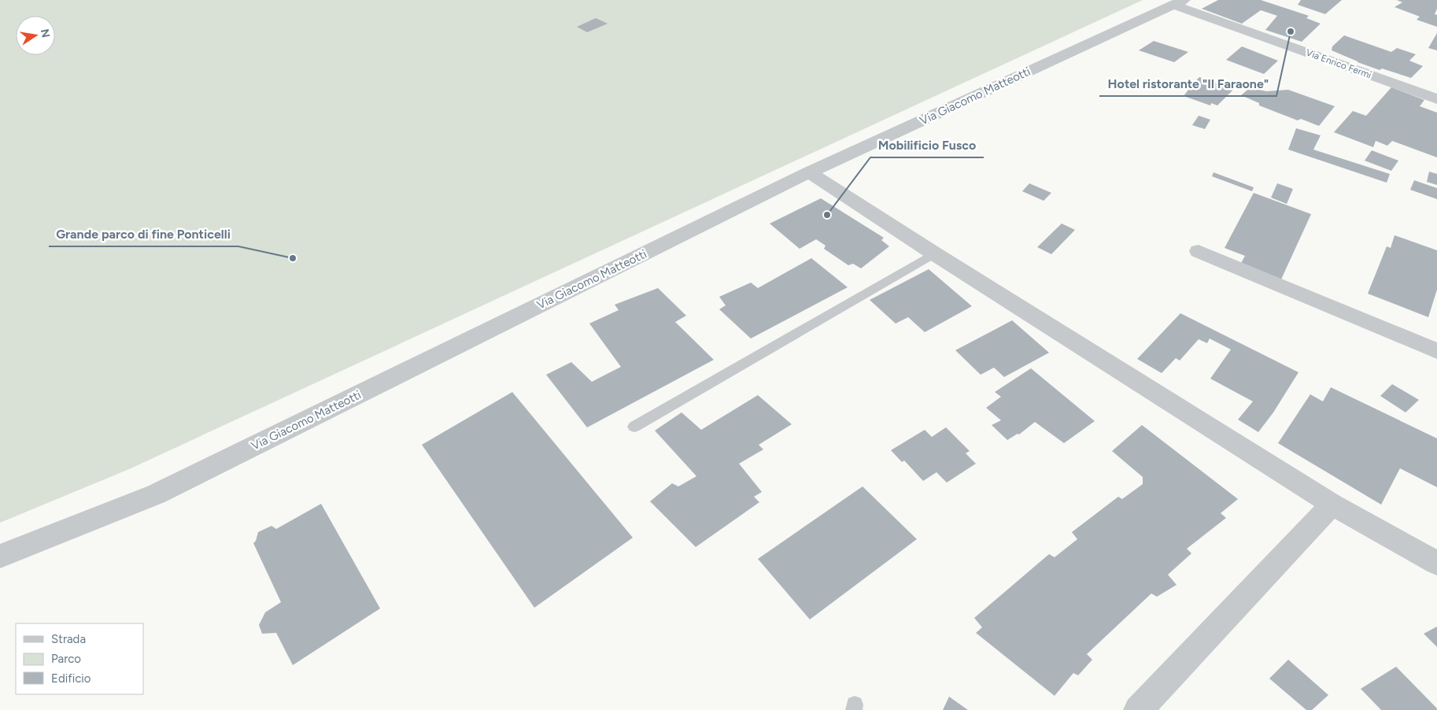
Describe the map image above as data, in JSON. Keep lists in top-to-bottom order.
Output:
{
  "streets": {
    "street": ["Via Enrico Fermi", "Via Giacomo Matteotti"]
  },
  "crossings": [
    ["Via Enrico Fermi", "Via Giacomo Matteotti"]
  ],
  "places": ["Hotel ristorante \"Il Faraone\"", "Mobilificio Fusco", "Grande parco di fine Ponticelli"],
  "legend": ["Strada", "Parco", "Edificio"],
  "north": "right"
}
